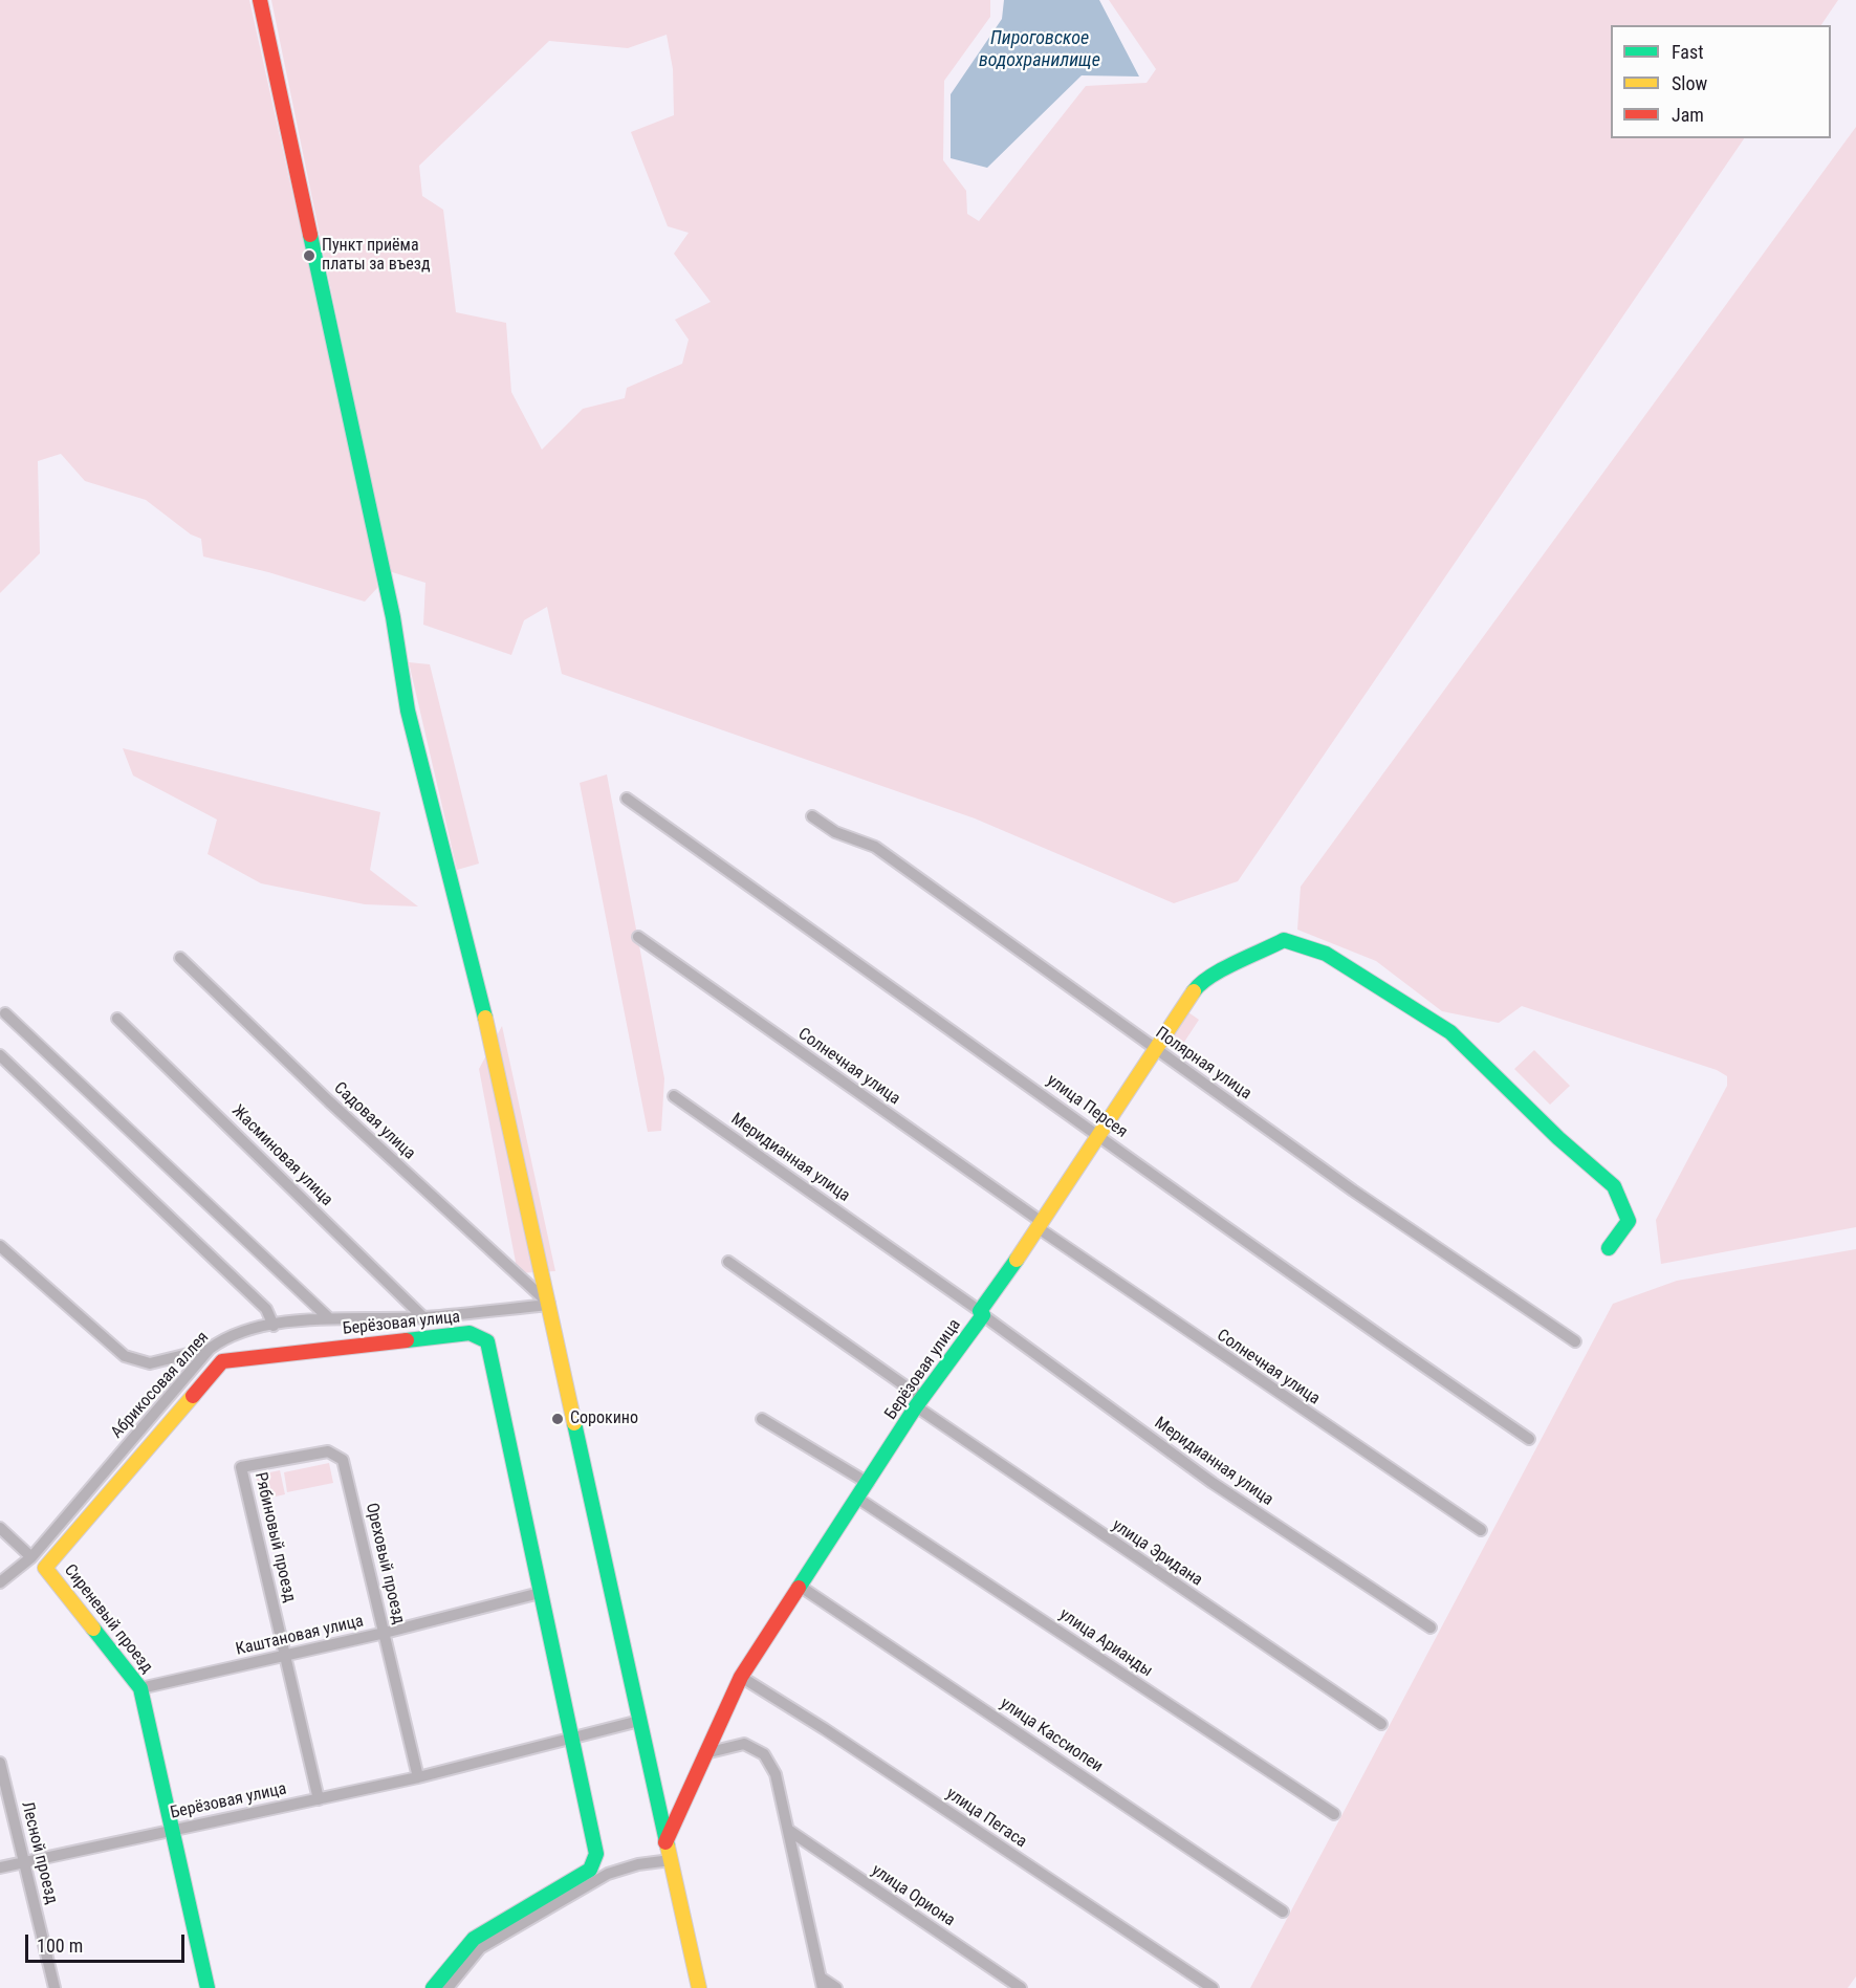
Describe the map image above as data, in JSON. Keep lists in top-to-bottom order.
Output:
{
  "streets": {
    "street": [
      "Полярная улица",
      "Солнечная улица",
      "улица Персея",
      "Садовая улица",
      "Жасминовая улица",
      "Меридианная улица",
      "Берёзовая улица",
      "Абрикосовая аллея",
      "Рябиновый проезд",
      "улица Эридана",
      "Ореховый проезд",
      "Сиреневый проезд",
      "Каштановая улица",
      "улица Арианды",
      "улица Кассиопеи",
      "улица Пегаса",
      "Лесной проезд",
      "улица Ориона"
    ]
  },
  "crossings": [
    ["Полярная улица", "Берёзовая улица"],
    ["Солнечная улица", "Берёзовая улица"],
    ["улица Персея", "Берёзовая улица"],
    ["Садовая улица", "Абрикосовая аллея"],
    ["Жасминовая улица", "Абрикосовая аллея"],
    ["Меридианная улица", "Берёзовая улица"],
    ["Берёзовая улица", "Рябиновый проезд"],
    ["Берёзовая улица", "улица Эридана"],
    ["Берёзовая улица", "Ореховый проезд"],
    ["Берёзовая улица", "Сиреневый проезд"],
    ["Берёзовая улица", "Каштановая улица"],
    ["Берёзовая улица", "улица Арианды"],
    ["Берёзовая улица", "улица Кассиопеи"],
    ["Берёзовая улица", "улица Пегаса"],
    ["Берёзовая улица", "Лесной проезд"],
    ["Рябиновый проезд", "Ореховый проезд"],
    ["Рябиновый проезд", "Каштановая улица"],
    ["Ореховый проезд", "Каштановая улица"],
    ["Сиреневый проезд", "Каштановая улица"]
  ],
  "water": ["Пироговское водохранилище"],
  "places": ["Пункт приёма платы за въезд", "Сорокино"],
  "legend": ["Fast", "Slow", "Jam"],
  "scale_bar": "100 m"
}
